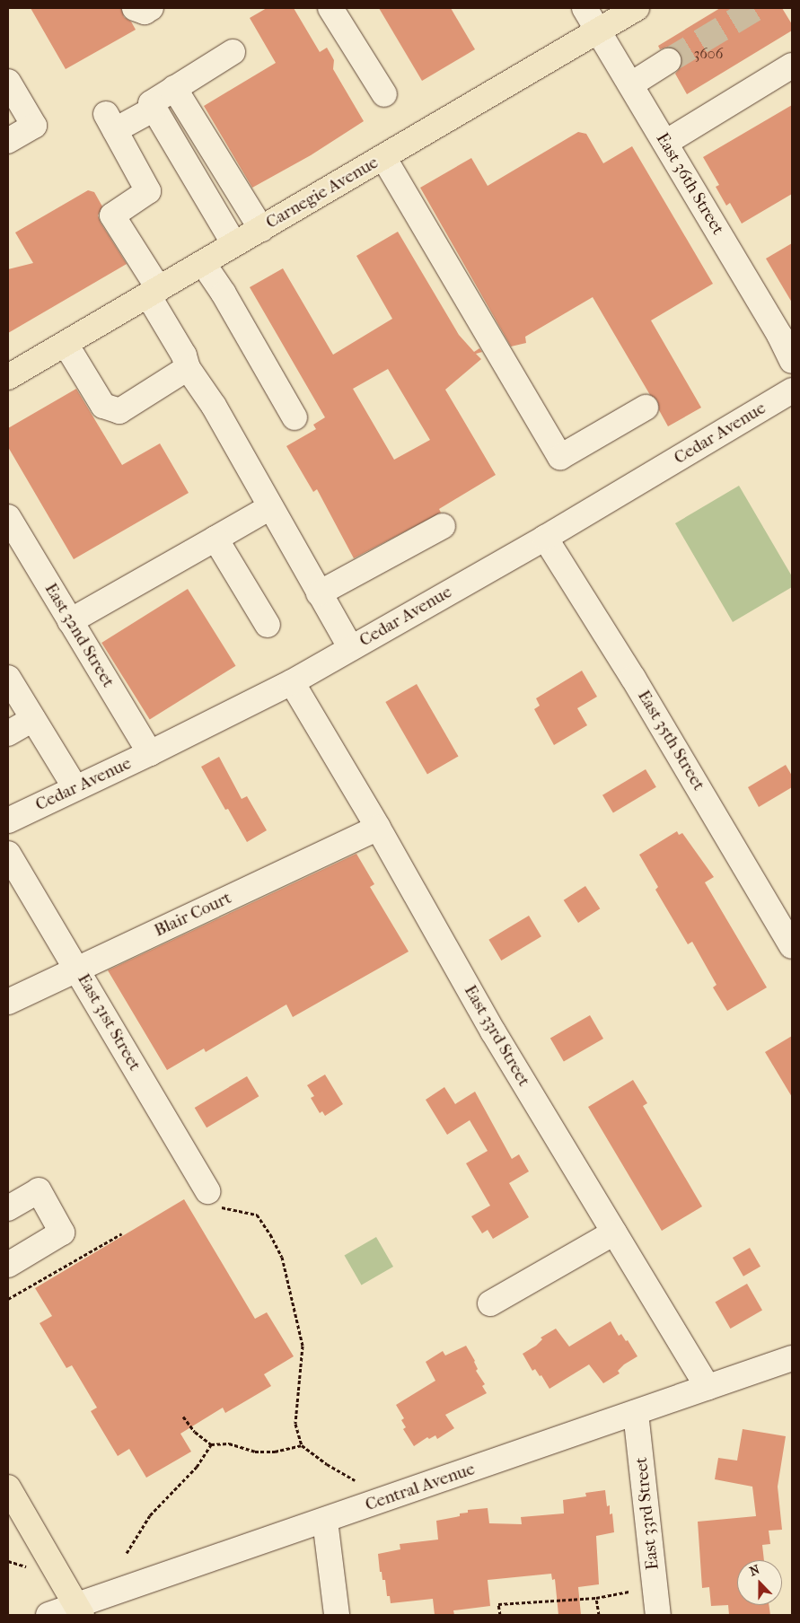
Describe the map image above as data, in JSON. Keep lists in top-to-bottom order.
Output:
{
  "streets": {
    "main road": ["Carnegie Avenue"],
    "street": [
      "East 36th Street",
      "Cedar Avenue",
      "East 32nd Street",
      "East 35th Street",
      "Blair Court",
      "East 31st Street",
      "East 33rd Street",
      "Central Avenue"
    ]
  },
  "crossings": [
    ["East 36th Street", "Carnegie Avenue"],
    ["Cedar Avenue", "East 32nd Street"],
    ["Cedar Avenue", "East 35th Street"],
    ["Cedar Avenue", "East 33rd Street"],
    ["Blair Court", "East 31st Street"],
    ["Blair Court", "East 33rd Street"],
    ["East 33rd Street", "Central Avenue"]
  ],
  "house_numbers": ["3606"],
  "north": "top"
}
